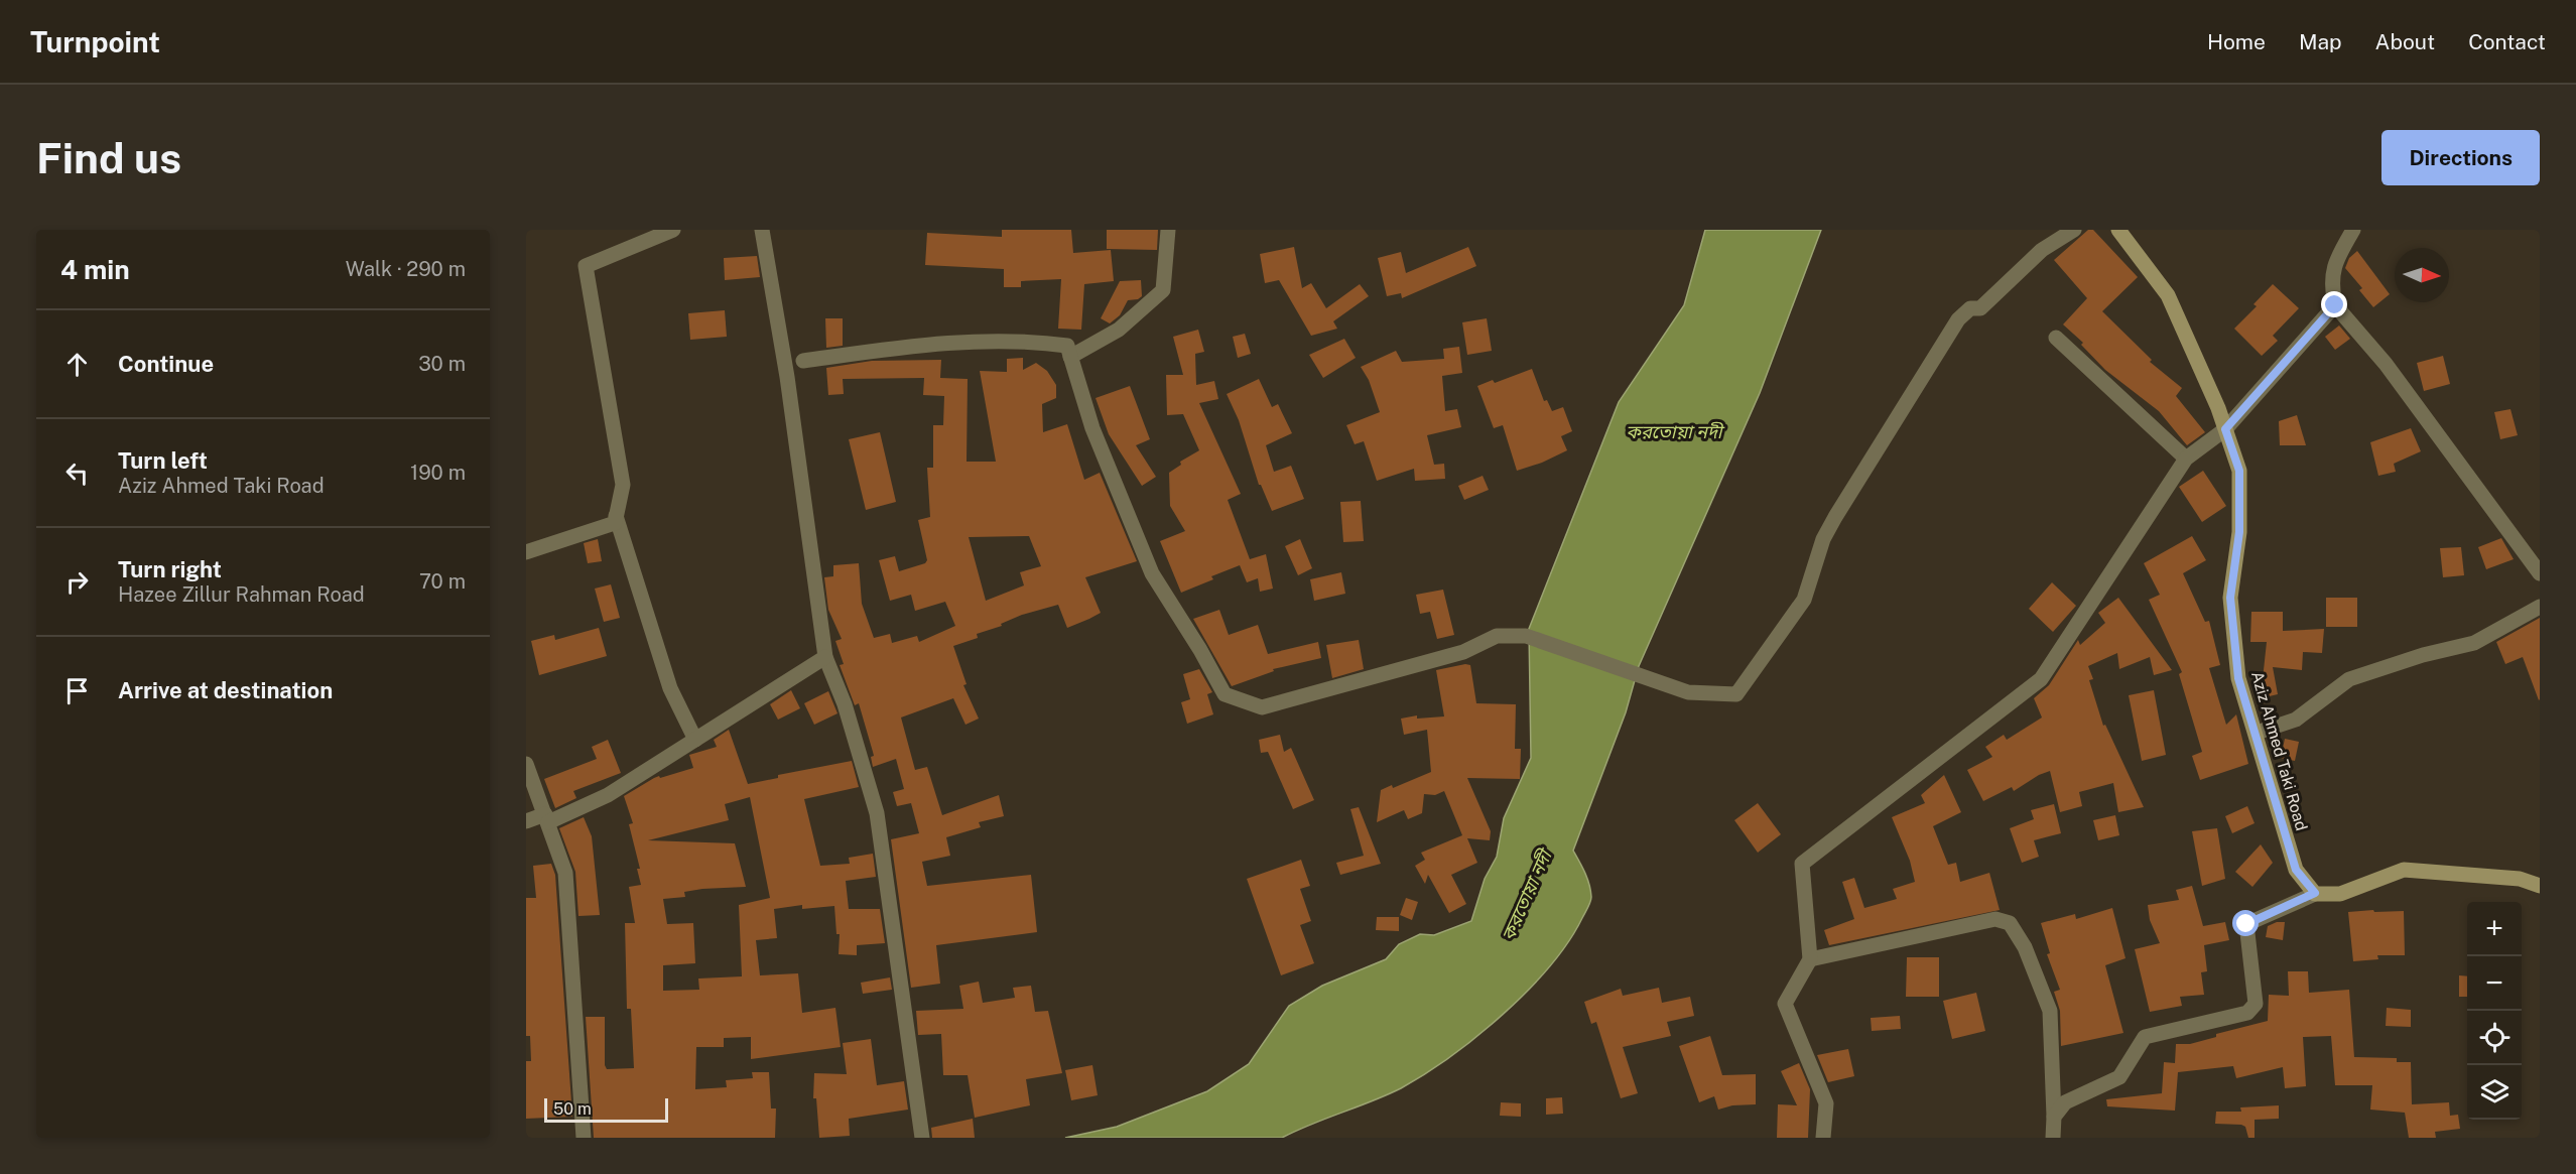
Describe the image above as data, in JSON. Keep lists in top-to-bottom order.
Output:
{
  "streets": {
    "street": ["Aziz Ahmed Taki Road"]
  },
  "water": ["করতোয়া নদী"],
  "scale_bar": "50 m",
  "north": "right",
  "page": {
    "header": "Turnpoint",
    "nav": [
      "Home",
      "Map",
      "About",
      "Contact"
    ],
    "buttons": "Directions",
    "title": "Find us",
    "heading": ["4 min", "Walk · 290 m"],
    "list": [
      ["Continue", "30 m"],
      ["Turn left", "Aziz Ahmed Taki Road", "190 m"],
      ["Turn right", "Hazee Zillur Rahman Road", "70 m"],
      "Arrive at destination"
    ],
    "map_buttons": ["+", "−"],
    "scale": "50 m"
  }
}
